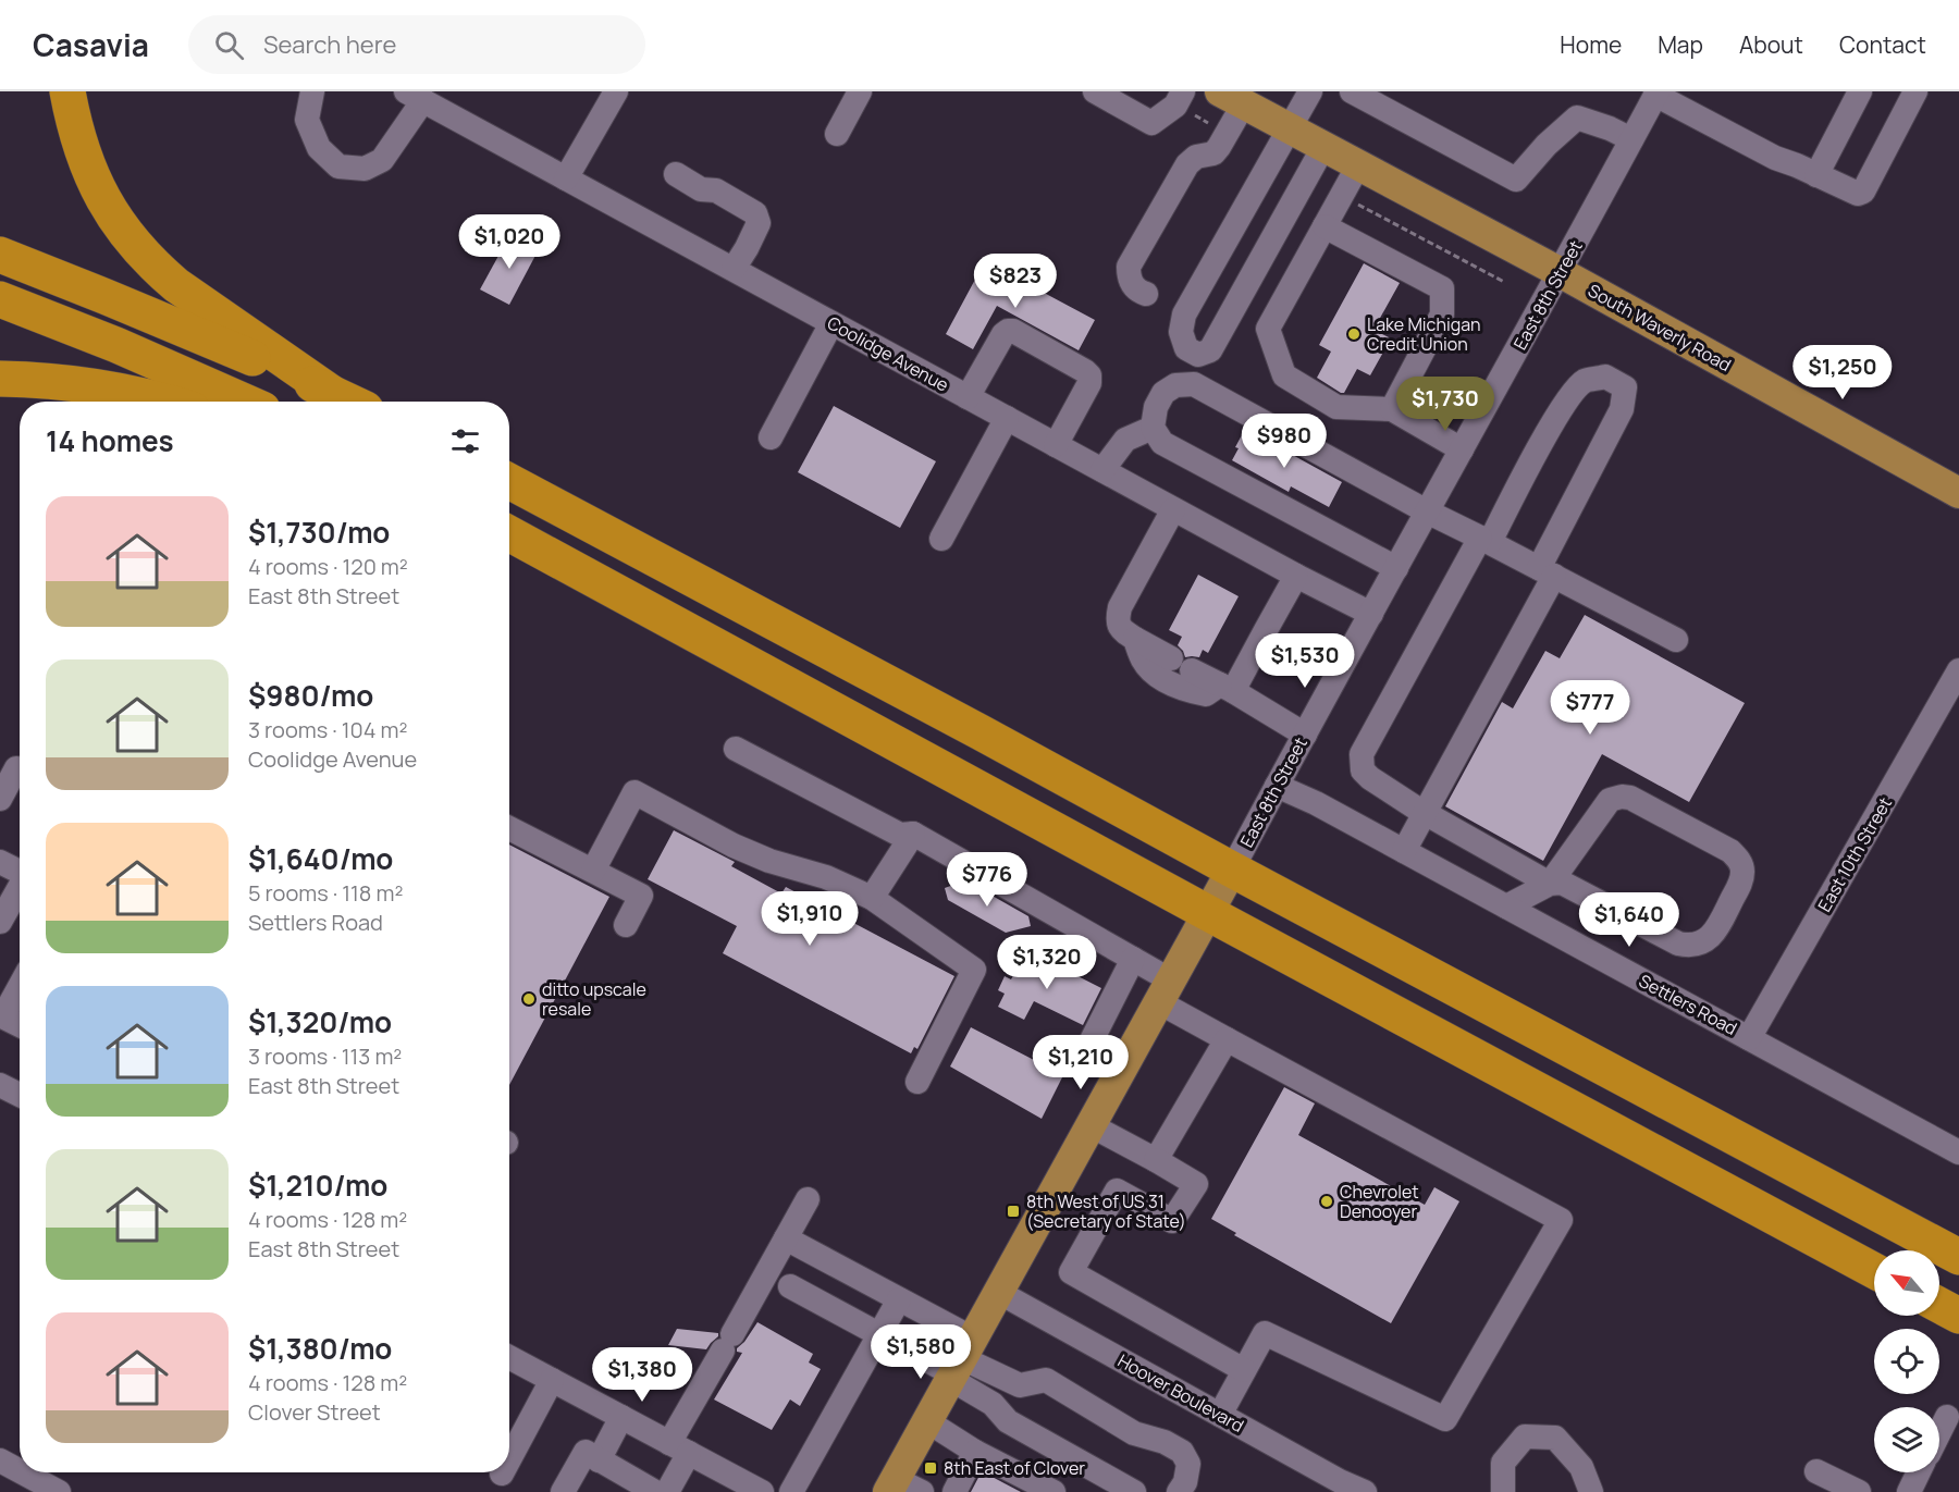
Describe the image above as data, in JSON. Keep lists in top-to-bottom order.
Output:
{
  "streets": {
    "main road": ["East 8th Street", "South Waverly Road"],
    "street": [
      "Coolidge Avenue",
      "East 10th Street",
      "Settlers Road",
      "Hoover Boulevard"
    ]
  },
  "crossings": [
    ["East 8th Street", "South Waverly Road"],
    ["East 8th Street", "Coolidge Avenue"],
    ["East 8th Street", "Settlers Road"],
    ["East 8th Street", "Hoover Boulevard"],
    ["East 10th Street", "Settlers Road"]
  ],
  "places": {
    "other": ["Lake Michigan Credit Union", "ditto upscale resale", "Chevrolet Denooyer"],
    "transit": ["8th West of US 31 (Secretary of State)", "8th East of Clover"]
  },
  "north": "top left",
  "page": {
    "header": "Casavia",
    "search": "Search here",
    "nav": [
      "Home",
      "Map",
      "About",
      "Contact"
    ],
    "price": [
      "$1,020",
      "$823",
      "$1,250",
      "$1,730",
      "$980",
      "$1,530",
      "$777",
      "$776",
      "$1,910",
      "$1,640",
      "$1,320",
      "$1,210",
      "$1,580",
      "$1,380"
    ],
    "heading": "14 homes",
    "list": [
      {
        "name": "$1,730/mo",
        "note": "4 rooms · 120 m² · East 8th Street"
      },
      {
        "name": "$980/mo",
        "note": "3 rooms · 104 m² · Coolidge Avenue"
      },
      {
        "name": "$1,640/mo",
        "note": "5 rooms · 118 m² · Settlers Road"
      },
      {
        "name": "$1,320/mo",
        "note": "3 rooms · 113 m² · East 8th Street"
      },
      {
        "name": "$1,210/mo",
        "note": "4 rooms · 128 m² · East 8th Street"
      },
      {
        "name": "$1,380/mo",
        "note": "4 rooms · 128 m² · Clover Street"
      }
    ]
  }
}
